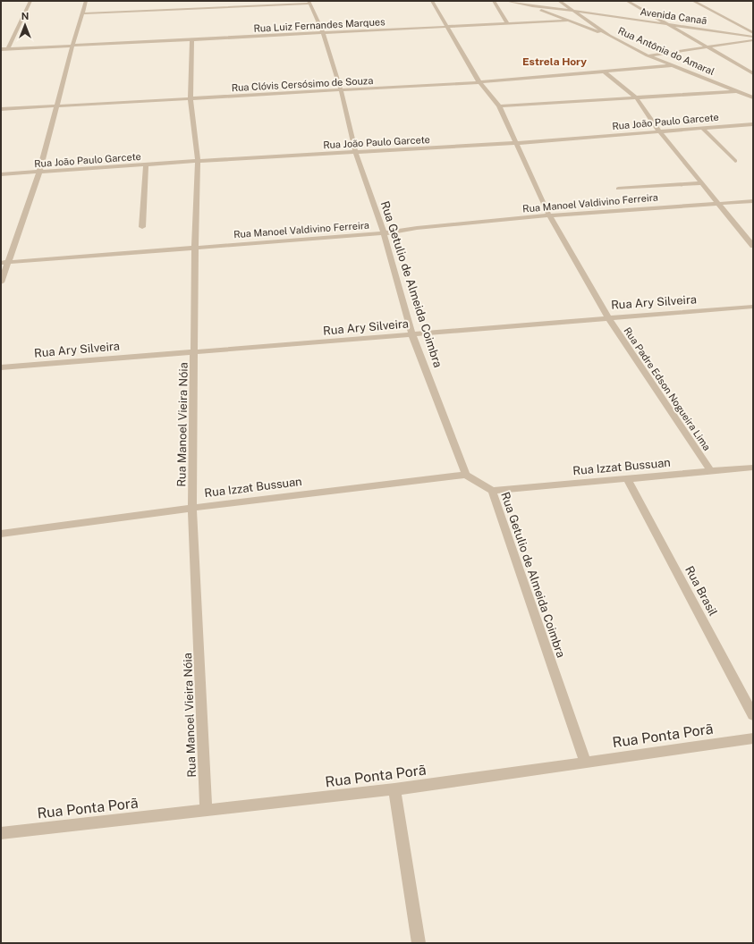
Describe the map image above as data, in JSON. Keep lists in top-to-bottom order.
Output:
{
  "streets": {
    "street": [
      "Avenida Canaã",
      "Rua Luiz Fernandes Marques",
      "Rua Antônia do Amaral",
      "Rua Clóvis Cersósimo de Souza",
      "Rua João Paulo Garcete",
      "Rua Manoel Valdivino Ferreira",
      "Rua Getulio de Almeida Coimbra",
      "Rua Ary Silveira",
      "Rua Padre Edson Nogueira Lima",
      "Rua Manoel Vieira Nóia",
      "Rua Izzat Bussuan",
      "Rua Brasil",
      "Rua Ponta Porã"
    ]
  },
  "crossings": [
    ["Avenida Canaã", "Rua Antônia do Amaral"],
    ["Rua Luiz Fernandes Marques", "Rua Getulio de Almeida Coimbra"],
    ["Rua Luiz Fernandes Marques", "Rua Padre Edson Nogueira Lima"],
    ["Rua Luiz Fernandes Marques", "Rua Manoel Vieira Nóia"],
    ["Rua Antônia do Amaral", "Rua Clóvis Cersósimo de Souza"],
    ["Rua Clóvis Cersósimo de Souza", "Rua Getulio de Almeida Coimbra"],
    ["Rua Clóvis Cersósimo de Souza", "Rua Padre Edson Nogueira Lima"],
    ["Rua Clóvis Cersósimo de Souza", "Rua Manoel Vieira Nóia"],
    ["Rua João Paulo Garcete", "Rua Getulio de Almeida Coimbra"],
    ["Rua João Paulo Garcete", "Rua Padre Edson Nogueira Lima"],
    ["Rua João Paulo Garcete", "Rua Manoel Vieira Nóia"],
    ["Rua Manoel Valdivino Ferreira", "Rua Getulio de Almeida Coimbra"],
    ["Rua Manoel Valdivino Ferreira", "Rua Padre Edson Nogueira Lima"],
    ["Rua Manoel Valdivino Ferreira", "Rua Manoel Vieira Nóia"],
    ["Rua Getulio de Almeida Coimbra", "Rua Ary Silveira"],
    ["Rua Getulio de Almeida Coimbra", "Rua Izzat Bussuan"],
    ["Rua Getulio de Almeida Coimbra", "Rua Ponta Porã"],
    ["Rua Ary Silveira", "Rua Padre Edson Nogueira Lima"],
    ["Rua Ary Silveira", "Rua Manoel Vieira Nóia"],
    ["Rua Padre Edson Nogueira Lima", "Rua Izzat Bussuan"],
    ["Rua Manoel Vieira Nóia", "Rua Izzat Bussuan"],
    ["Rua Manoel Vieira Nóia", "Rua Ponta Porã"],
    ["Rua Izzat Bussuan", "Rua Brasil"]
  ],
  "districts": ["Estrela Hory"],
  "north": "top"
}
